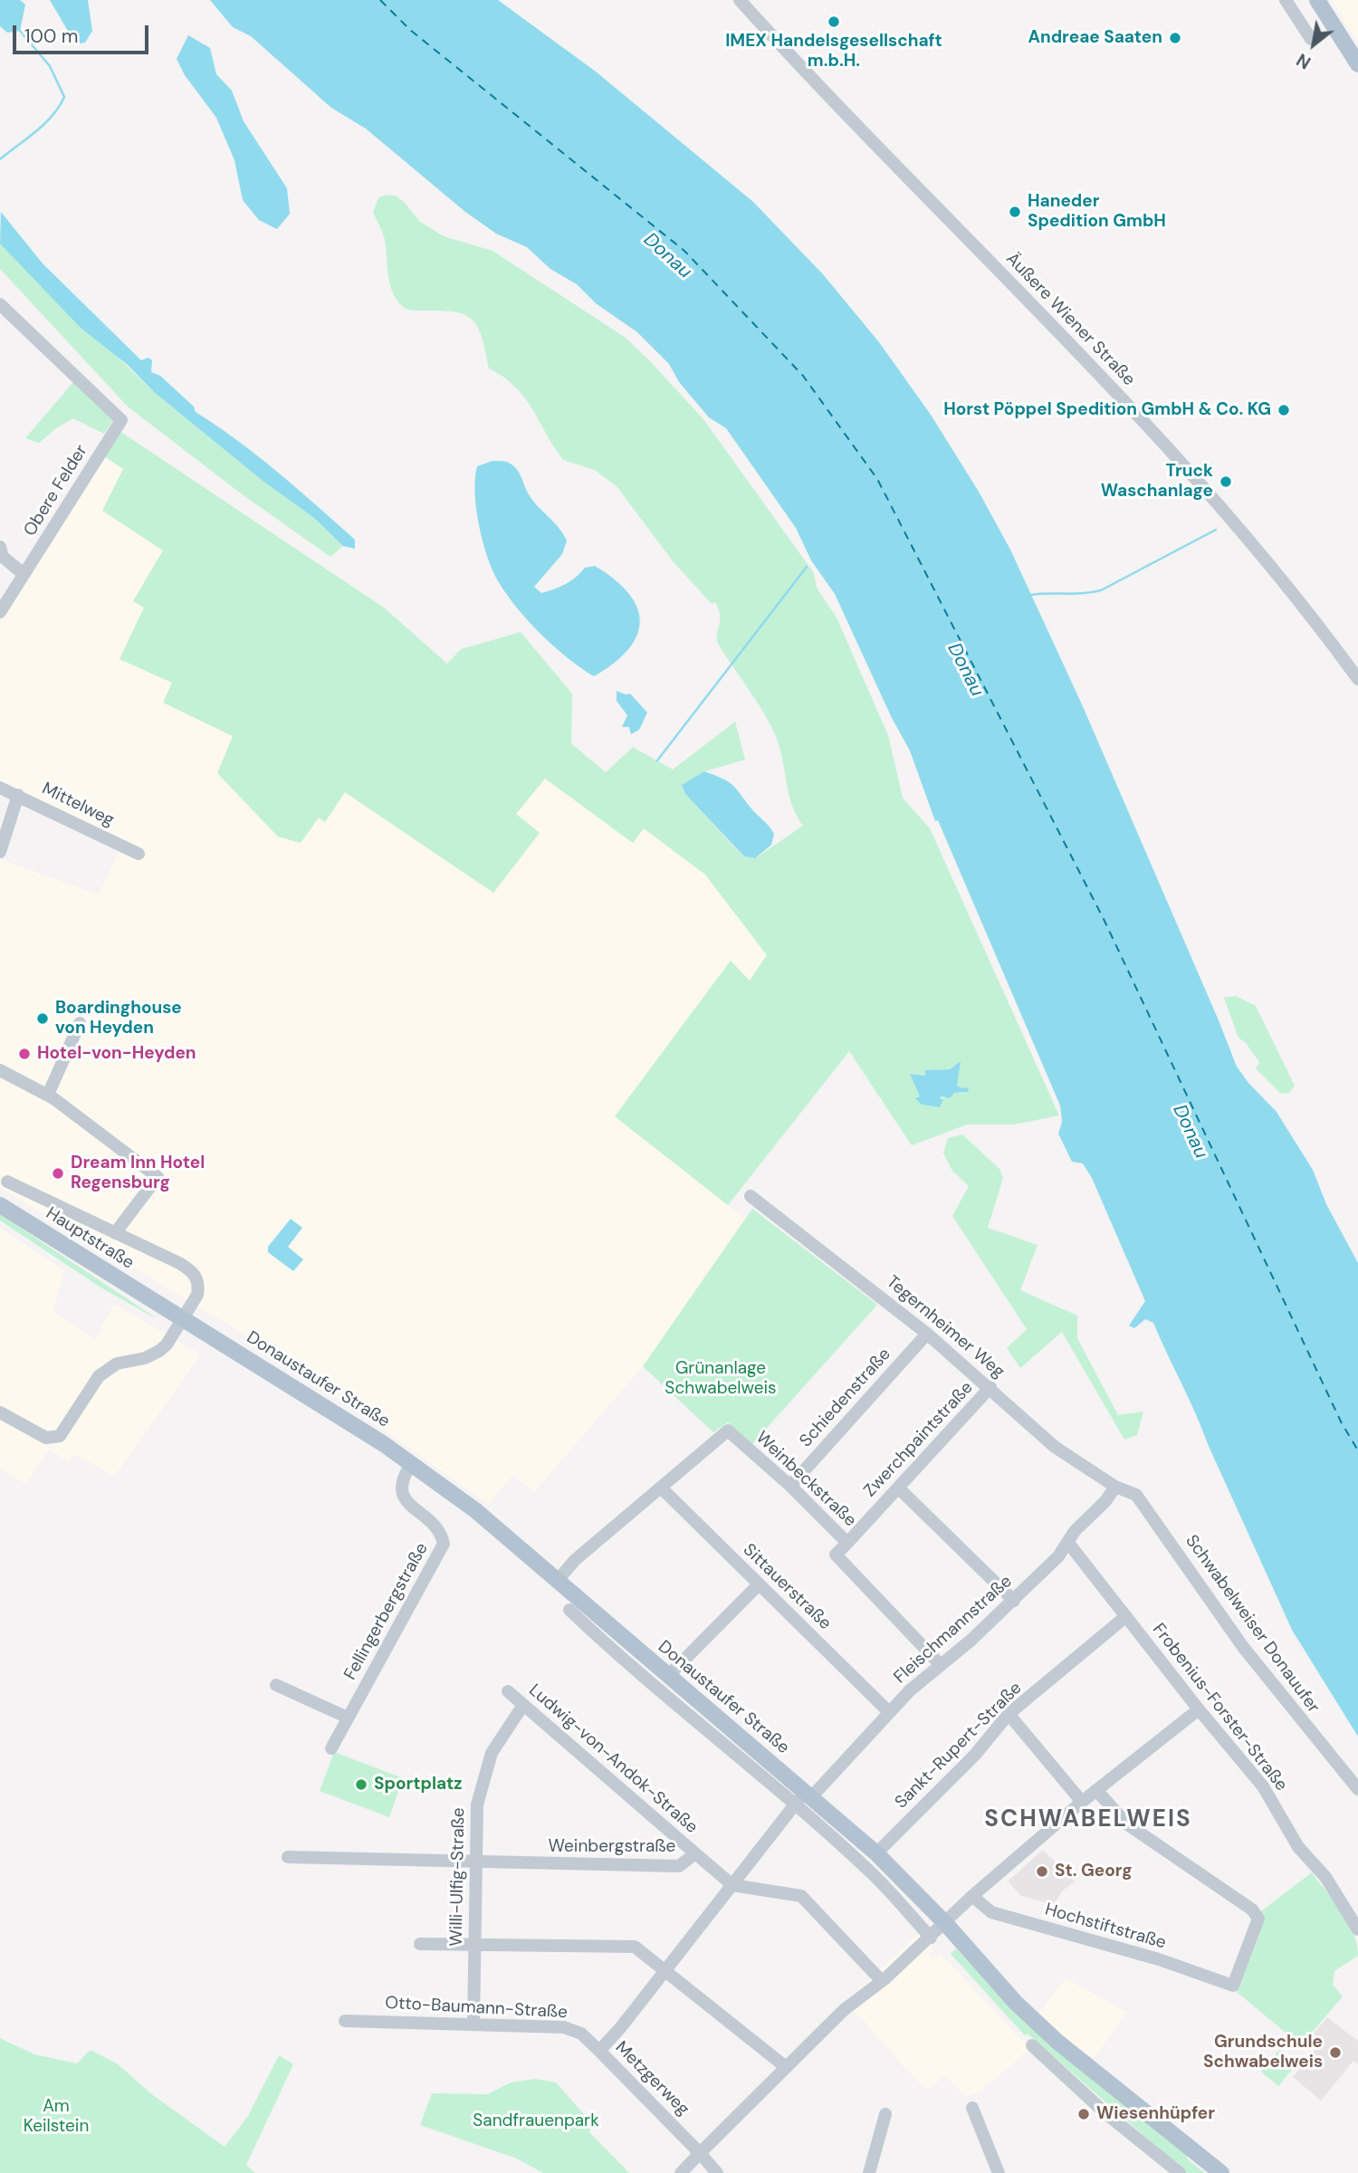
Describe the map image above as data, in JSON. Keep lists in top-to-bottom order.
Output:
{
  "streets": {
    "main road": ["Hauptstraße", "Donaustaufer Straße"],
    "street": [
      "Äußere Wiener Straße",
      "Obere Felder",
      "Mittelweg",
      "Tegernheimer Weg",
      "Schiedenstraße",
      "Zwerchpaintstraße",
      "Weinbeckstraße",
      "Sittauerstraße",
      "Fellingerbergstraße",
      "Schwabelweiser Donauufer",
      "Fleischmannstraße",
      "Frobenius-Forster-Straße",
      "Sankt-Rupert-Straße",
      "Ludwig-von-Andok-Straße",
      "Weinbergstraße",
      "Willi-Ulfig-Straße",
      "Hochstiftstraße",
      "Otto-Baumann-Straße",
      "Metzgerweg"
    ]
  },
  "crossings": [
    ["Hauptstraße", "Donaustaufer Straße"],
    ["Tegernheimer Weg", "Schiedenstraße"],
    ["Tegernheimer Weg", "Zwerchpaintstraße"],
    ["Tegernheimer Weg", "Schwabelweiser Donauufer"],
    ["Tegernheimer Weg", "Fleischmannstraße"],
    ["Donaustaufer Straße", "Fellingerbergstraße"],
    ["Donaustaufer Straße", "Fleischmannstraße"],
    ["Donaustaufer Straße", "Sankt-Rupert-Straße"],
    ["Donaustaufer Straße", "Metzgerweg"],
    ["Schiedenstraße", "Weinbeckstraße"],
    ["Zwerchpaintstraße", "Weinbeckstraße"],
    ["Weinbeckstraße", "Sittauerstraße"],
    ["Weinbeckstraße", "Fleischmannstraße"],
    ["Sittauerstraße", "Fleischmannstraße"],
    ["Schwabelweiser Donauufer", "Fleischmannstraße"],
    ["Fleischmannstraße", "Frobenius-Forster-Straße"],
    ["Fleischmannstraße", "Metzgerweg"],
    ["Frobenius-Forster-Straße", "Sankt-Rupert-Straße"],
    ["Ludwig-von-Andok-Straße", "Weinbergstraße"],
    ["Ludwig-von-Andok-Straße", "Willi-Ulfig-Straße"],
    ["Weinbergstraße", "Willi-Ulfig-Straße"],
    ["Weinbergstraße", "Metzgerweg"],
    ["Willi-Ulfig-Straße", "Otto-Baumann-Straße"],
    ["Otto-Baumann-Straße", "Metzgerweg"]
  ],
  "districts": ["SCHWABELWEIS"],
  "water": ["Donau"],
  "parks": ["Grünanlage Schwabelweis", "Am Keilstein", "Sandfrauenpark"],
  "places": [
    "IMEX Handelsgesellschaft m.b.H.",
    "Andreae Saaten",
    "Haneder Spedition GmbH",
    "Horst Pöppel Spedition GmbH & Co. KG",
    "Truck Waschanlage",
    "Boardinghouse von Heyden",
    "Hotel-von-Heyden",
    "Dream Inn Hotel Regensburg",
    "Sportplatz",
    "St. Georg",
    "Grundschule Schwabelweis",
    "Wiesenhüpfer"
  ],
  "scale_bar": "100 m",
  "north": "bottom left"
}
